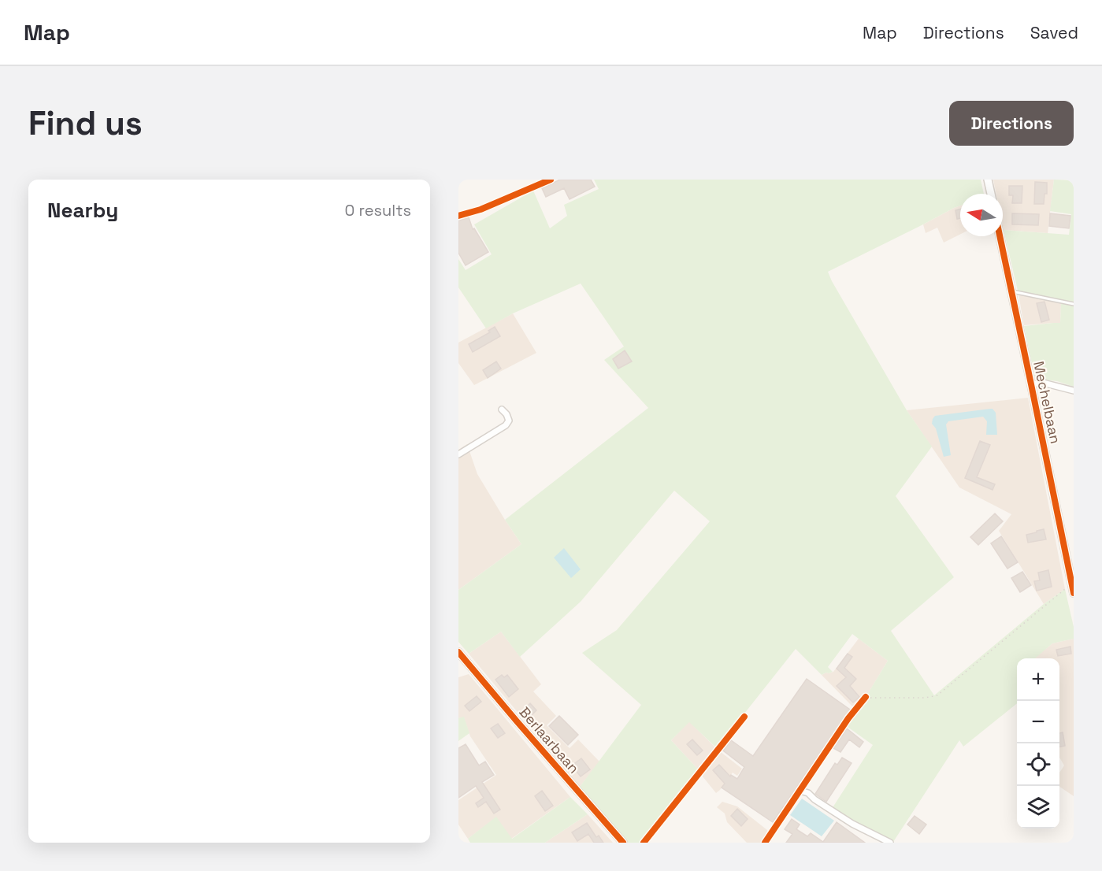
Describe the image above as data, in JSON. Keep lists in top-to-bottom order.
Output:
{
  "streets": {
    "street": ["Mechelbaan", "Berlaarbaan"]
  },
  "north": "left",
  "page": {
    "header": "Map",
    "nav": ["Map", "Directions", "Saved"],
    "buttons": "Directions",
    "title": "Find us",
    "heading": ["Nearby", "0 results"],
    "map_buttons": ["+", "−"]
  }
}
